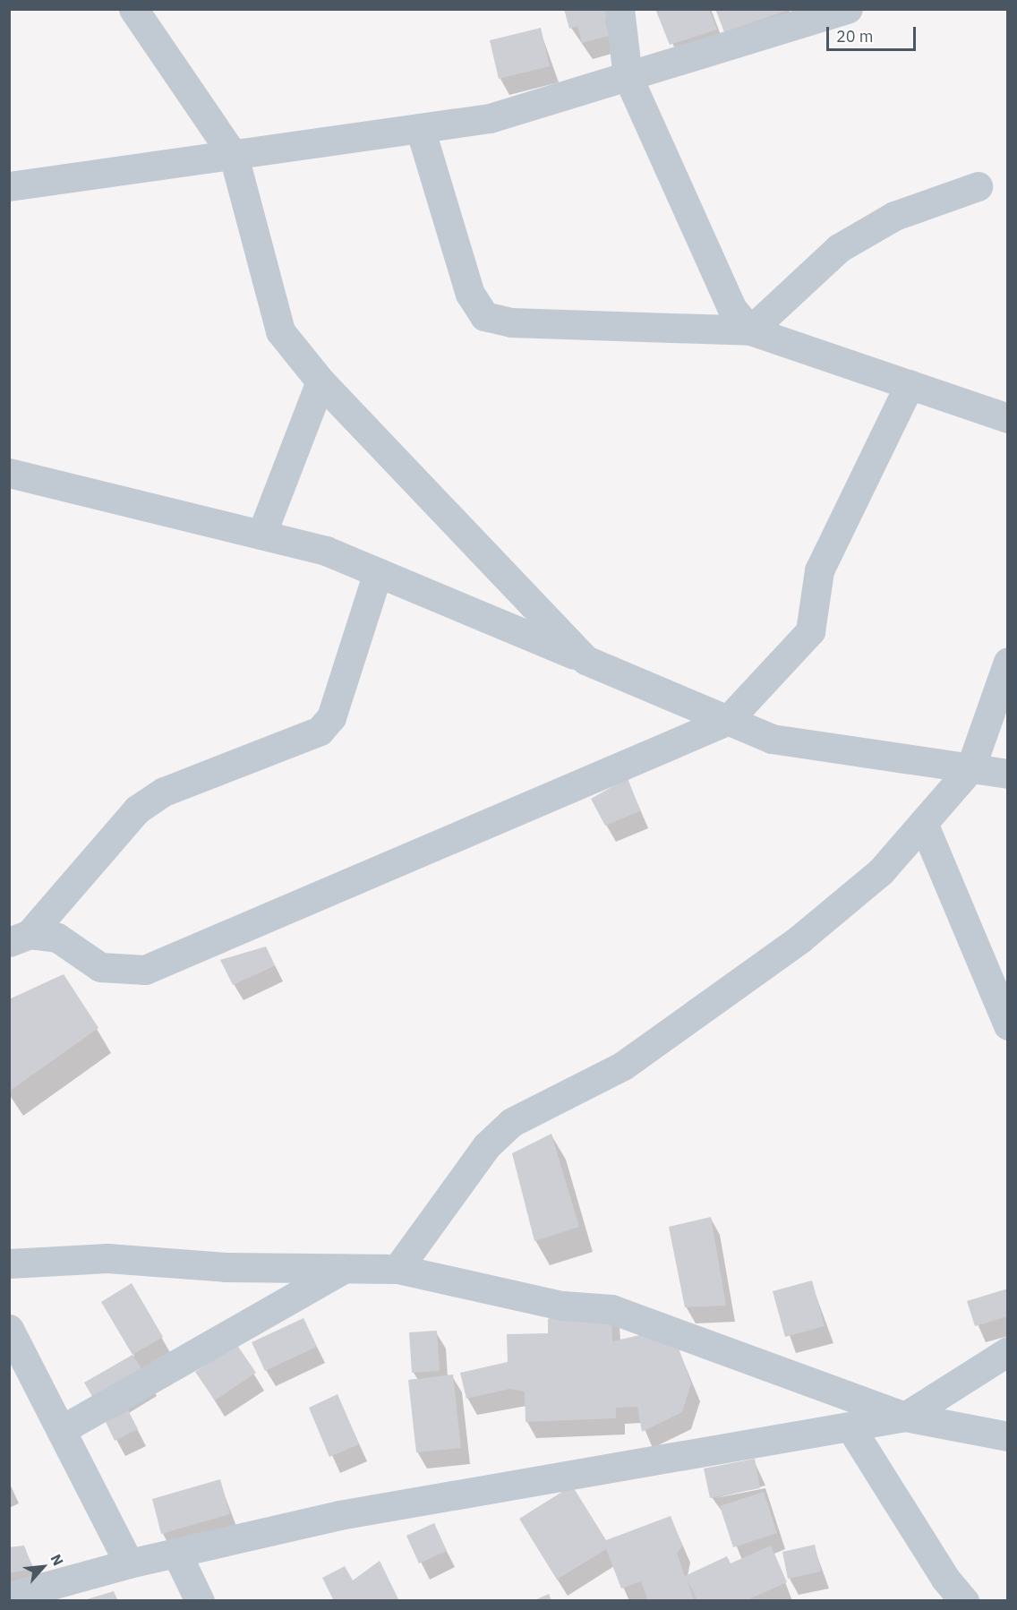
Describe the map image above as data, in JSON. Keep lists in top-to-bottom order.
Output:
{
  "scale_bar": "20 m",
  "north": "top right"
}
